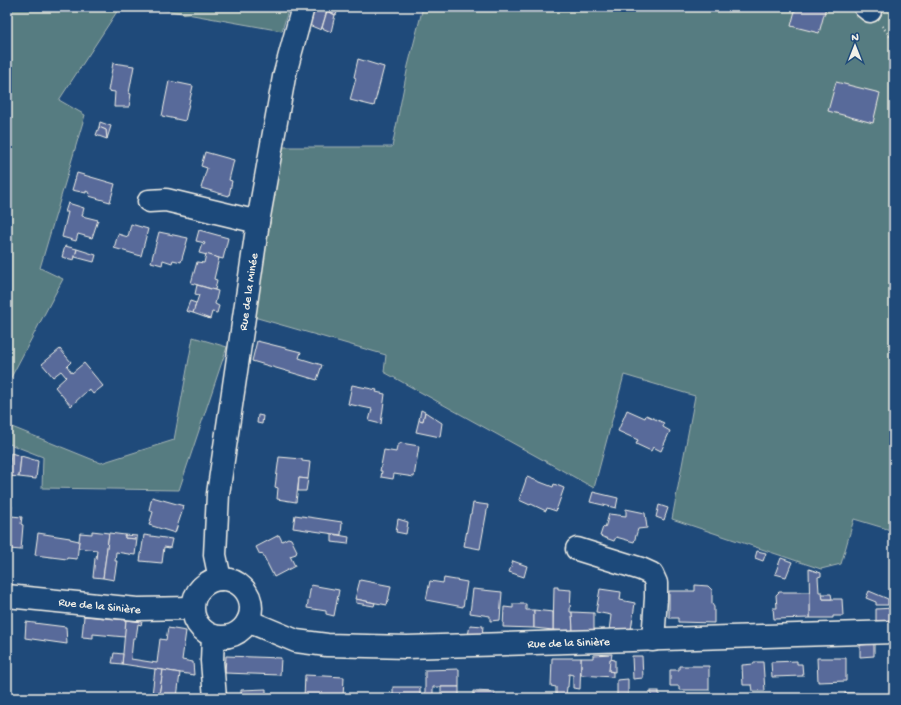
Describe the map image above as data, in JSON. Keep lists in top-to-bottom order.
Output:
{
  "streets": {
    "street": ["Rue de la Minée", "Rue de la Sinière"]
  },
  "crossings": [
    ["Rue de la Minée", "Rue de la Sinière"]
  ],
  "north": "top"
}
